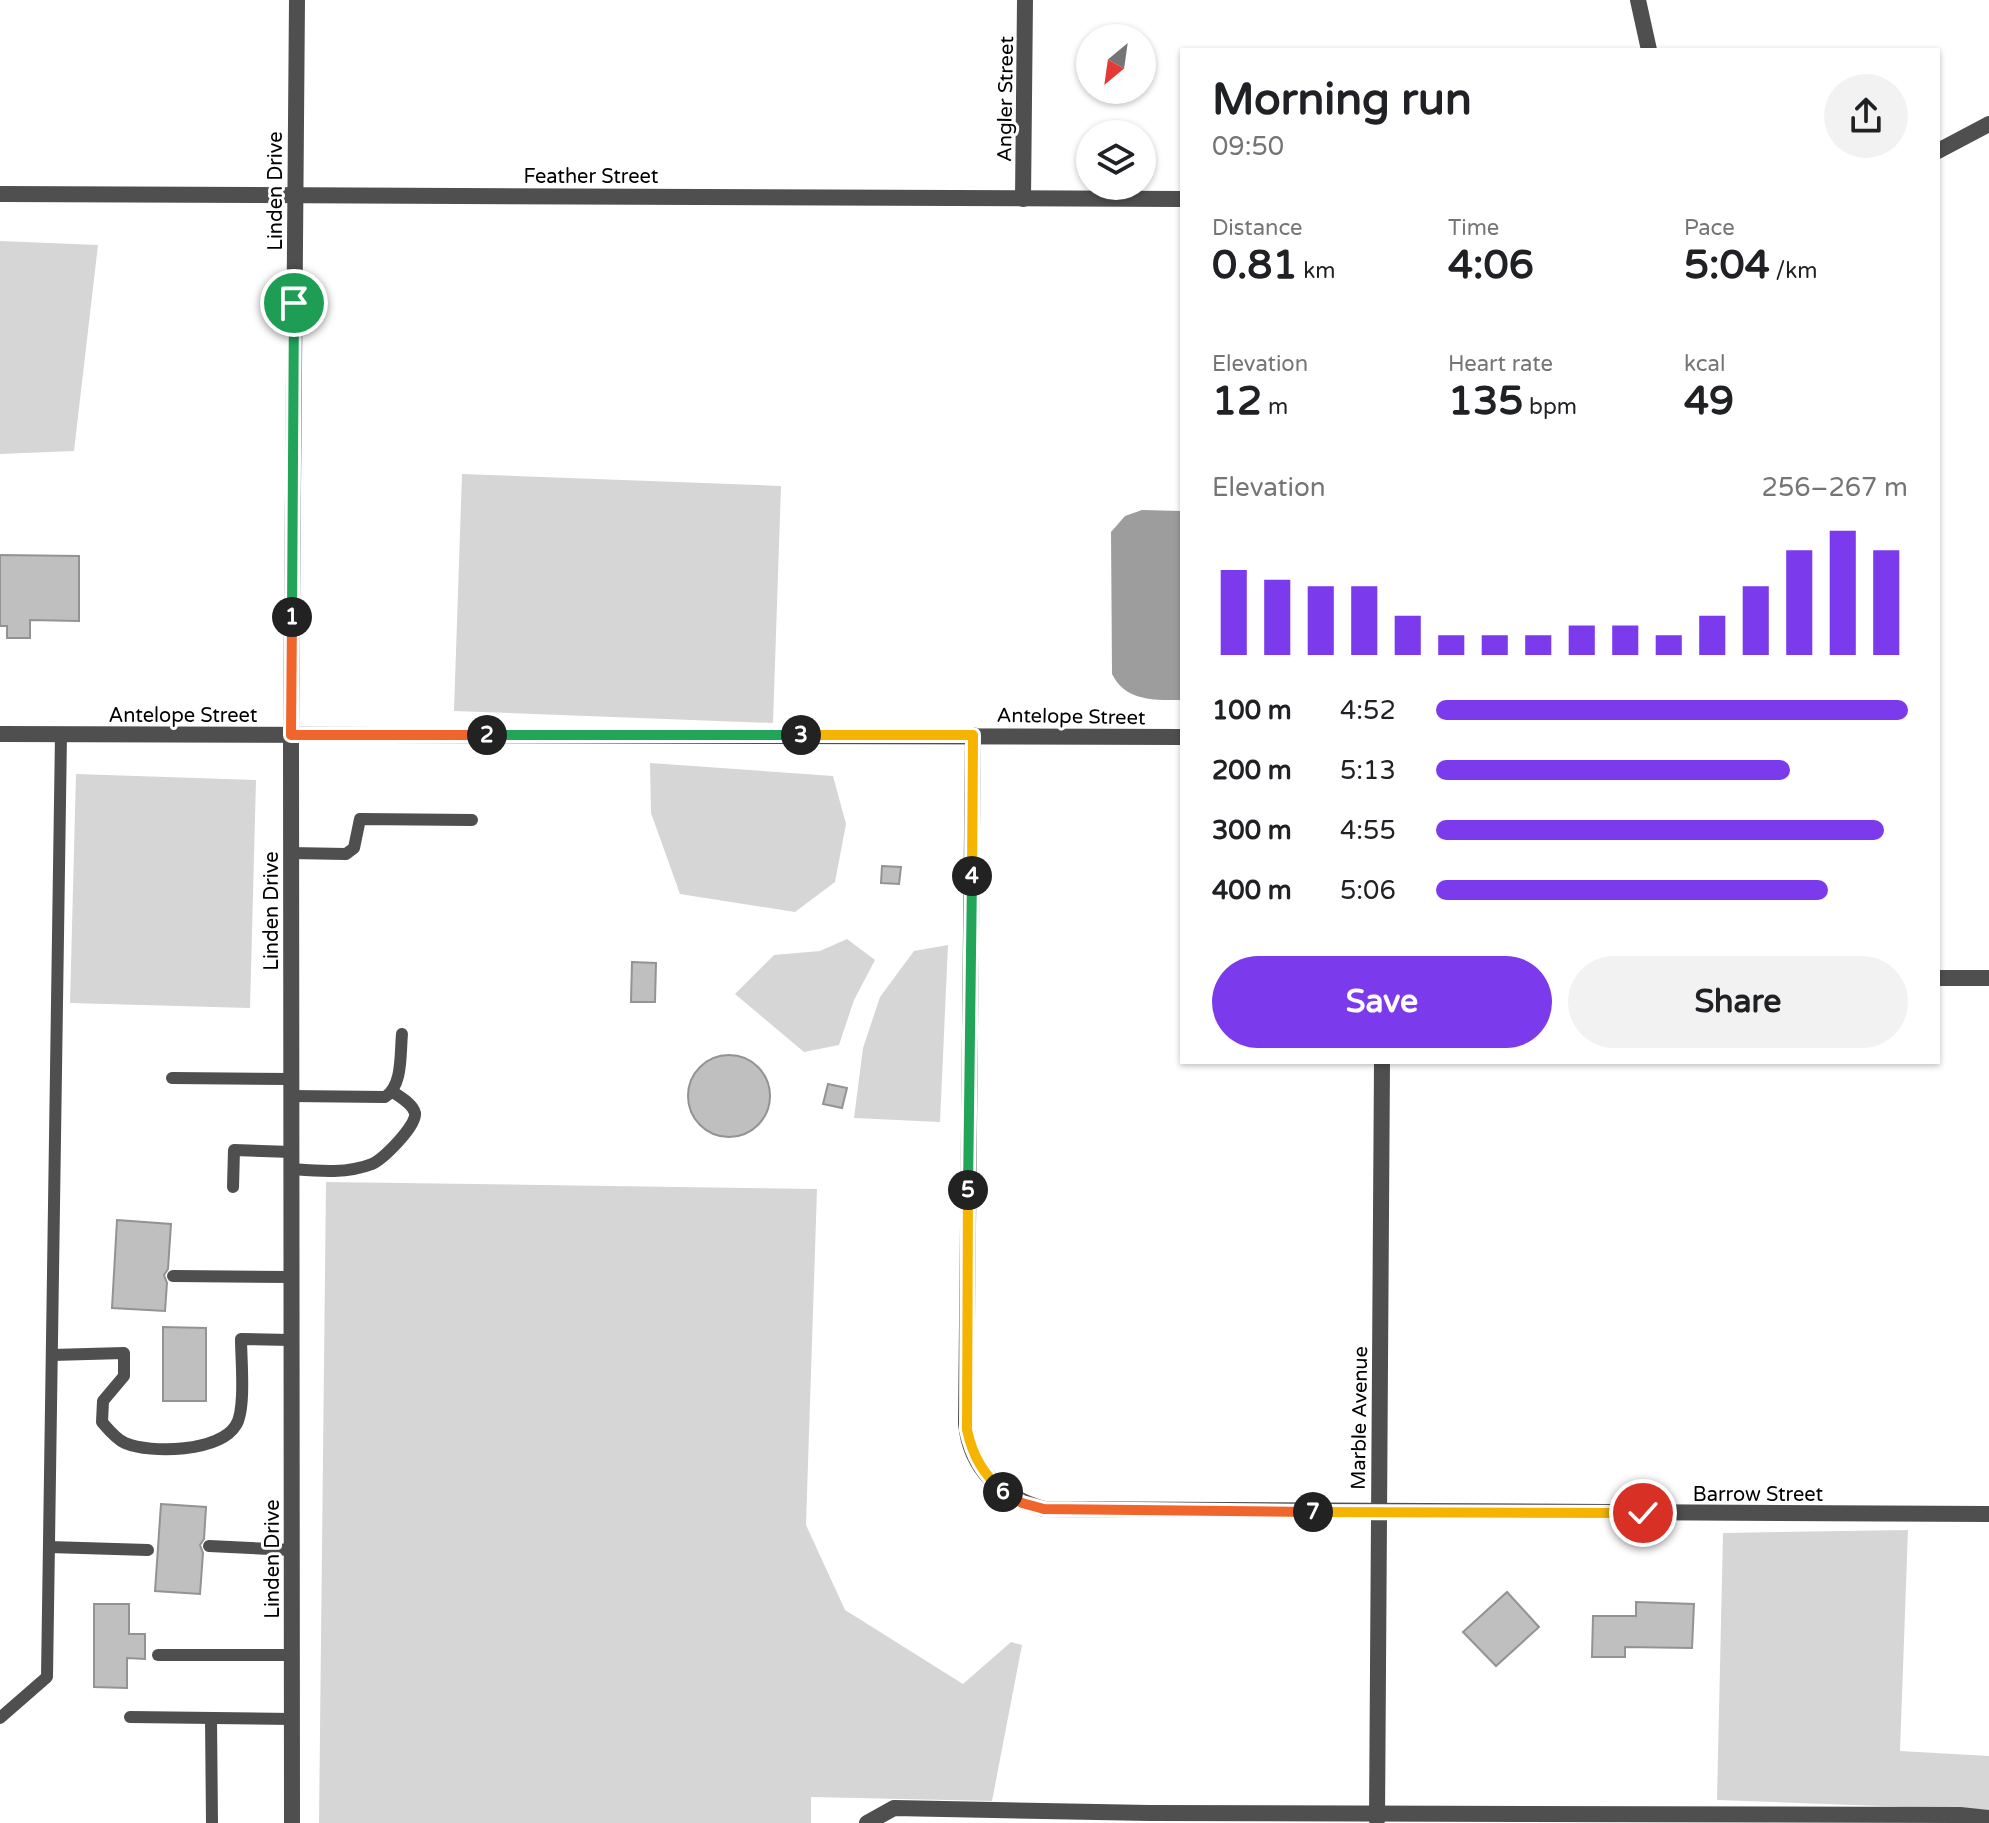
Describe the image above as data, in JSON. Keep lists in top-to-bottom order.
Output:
{
  "streets": {
    "street": [
      "Angler Street",
      "Feather Street",
      "Linden Drive",
      "Antelope Street",
      "Marble Avenue",
      "Barrow Street"
    ]
  },
  "crossings": [
    ["Angler Street", "Feather Street"],
    ["Feather Street", "Linden Drive"],
    ["Linden Drive", "Antelope Street"],
    ["Antelope Street", "Barrow Street"],
    ["Marble Avenue", "Barrow Street"]
  ],
  "north": "bottom left",
  "page": {
    "heading": ["Morning run", "09:50"],
    "stats": [
      ["Distance", "0.81 km"],
      ["Time", "4:06"],
      ["Pace", "5:04 /km"],
      ["Elevation", "12 m"],
      ["Heart rate", "135 bpm"],
      ["kcal", "49"]
    ],
    "chart": ["Elevation", "256–267 m"],
    "pins": [
      "1",
      "2",
      "3",
      "4",
      "5",
      "6",
      "7"
    ],
    "list": [
      {
        "name": "100 m",
        "note": "4:52"
      },
      {
        "name": "200 m",
        "note": "5:13"
      },
      {
        "name": "300 m",
        "note": "4:55"
      },
      {
        "name": "400 m",
        "note": "5:06"
      }
    ],
    "buttons": ["Save", "Share"]
  }
}
